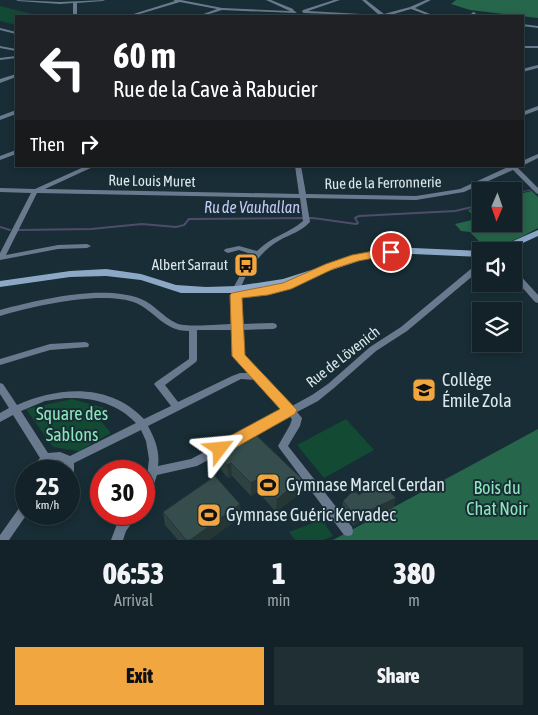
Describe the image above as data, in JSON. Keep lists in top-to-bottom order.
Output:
{
  "streets": {
    "street": ["Rue Louis Muret", "Rue de la Ferronnerie", "Rue de Lövenich"]
  },
  "crossings": [
    ["Rue Louis Muret", "Rue de la Ferronnerie"]
  ],
  "water": ["Ru de Vauhallan"],
  "parks": ["Square des Sablons", "Bois du Chat Noir"],
  "places": {
    "bus stop": ["Albert Sarraut"],
    "school or university": ["Collège Émile Zola"],
    "sports": ["Gymnase Marcel Cerdan", "Gymnase Guéric Kervadec"]
  },
  "north": "bottom",
  "page": {
    "turn": ["60 m", "Rue de la Cave à Rabucier"],
    "then": "Then",
    "speed": "25 km/h",
    "limit": "30",
    "eta": [
      "06:53",
      "Arrival",
      "1",
      "min",
      "380",
      "m"
    ],
    "buttons": ["Exit", "Share"]
  }
}
